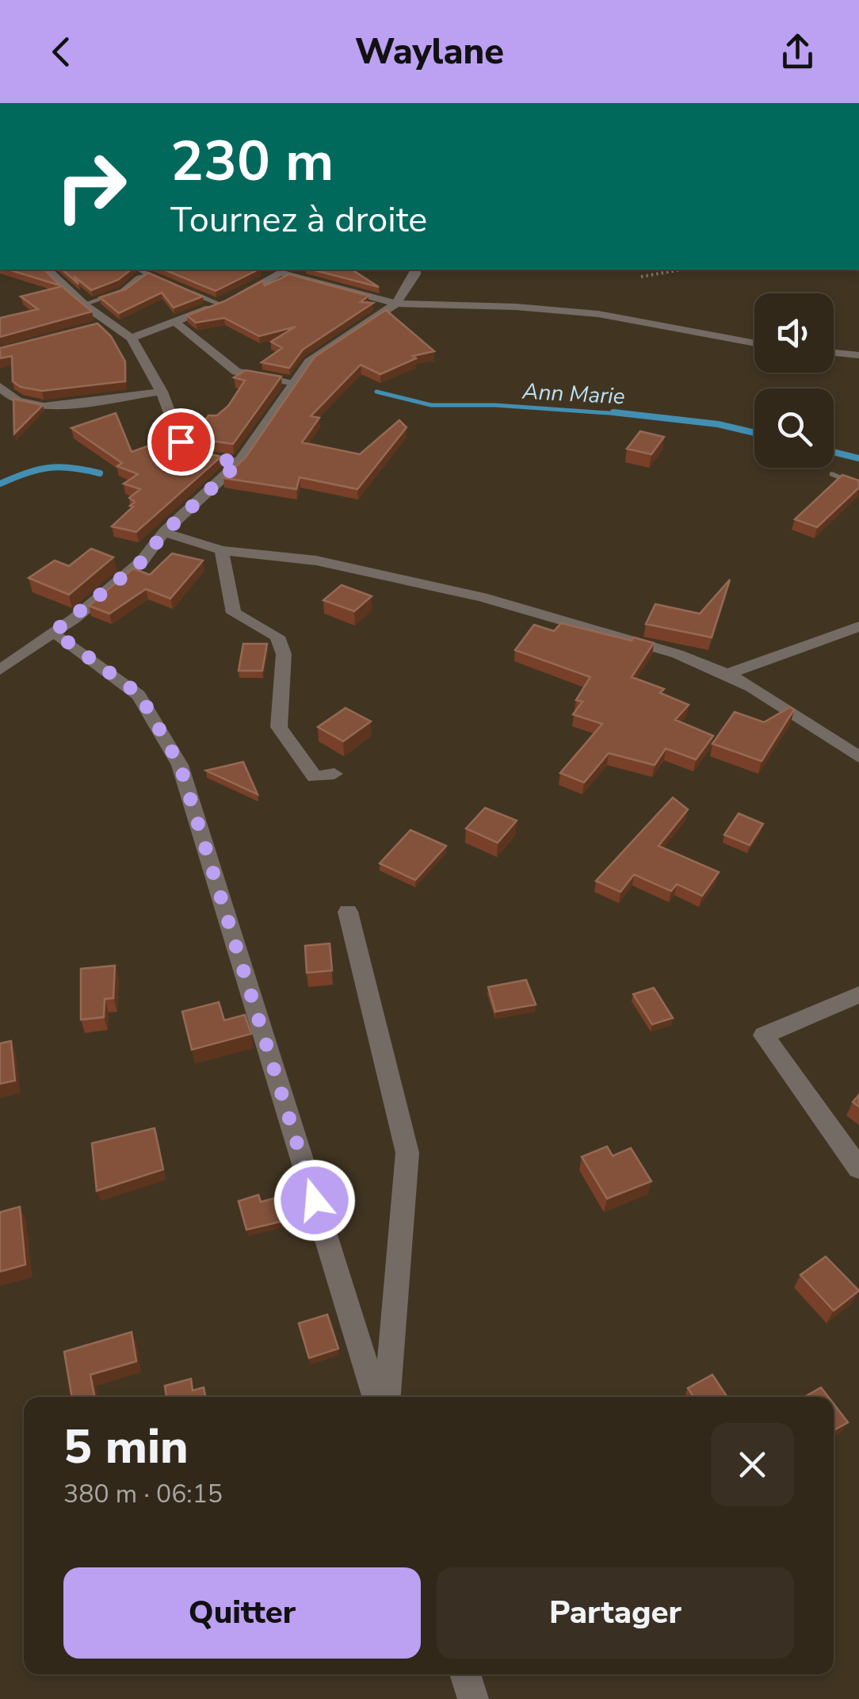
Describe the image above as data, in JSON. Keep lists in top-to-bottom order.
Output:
{
  "water": ["Ann Marie"],
  "page": {
    "header": "Waylane",
    "turn": ["230 m", "Tournez à droite"],
    "heading": ["5 min", "380 m · 06:15"],
    "buttons": ["Quitter", "Partager"]
  }
}
